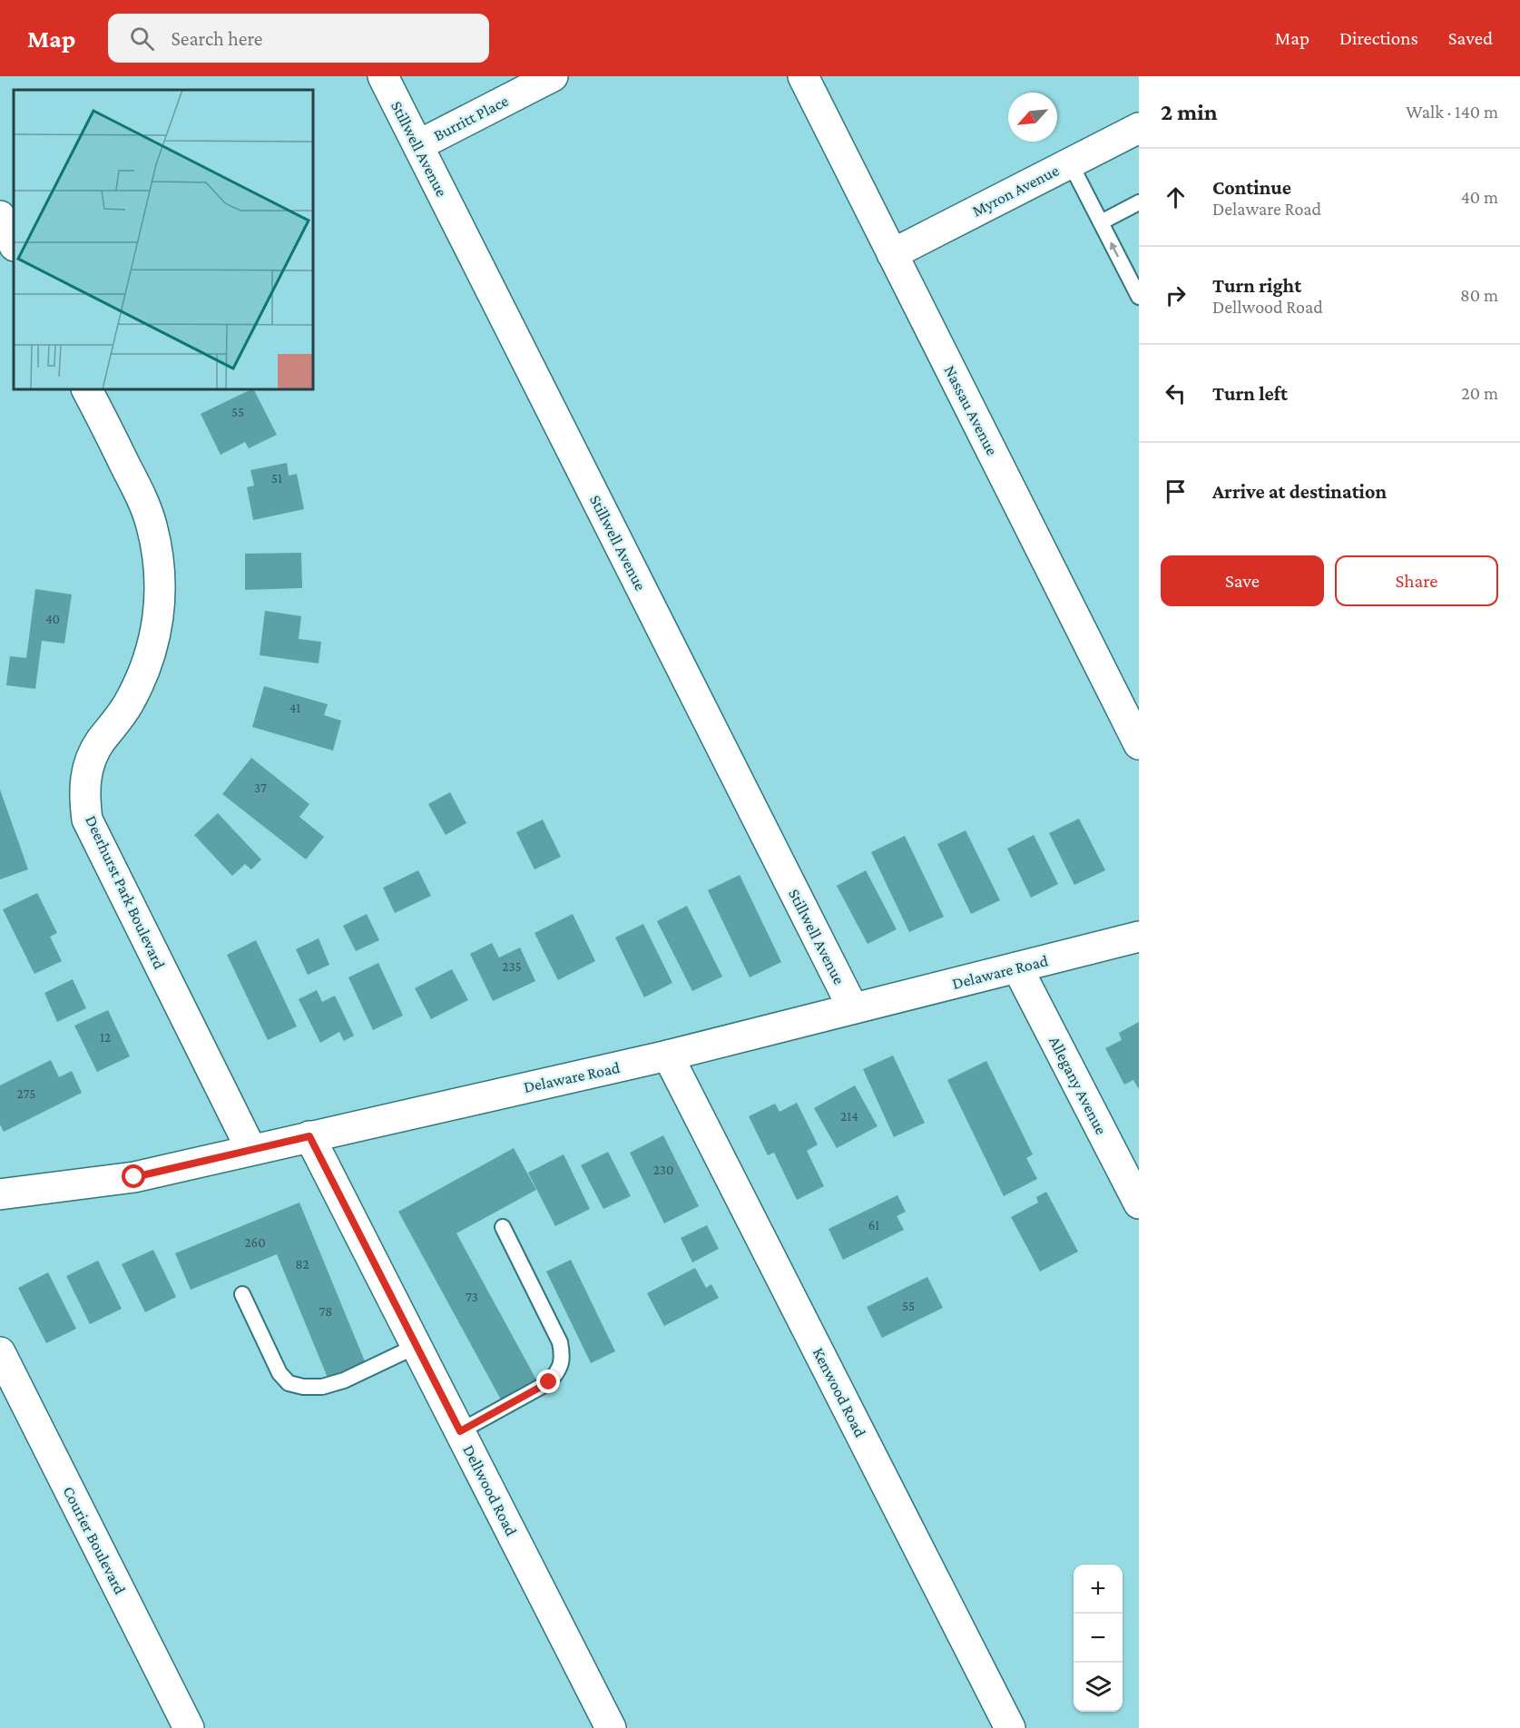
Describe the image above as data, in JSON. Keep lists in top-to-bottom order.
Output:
{
  "streets": {
    "street": [
      "Burritt Place",
      "Stillwell Avenue",
      "Myron Avenue",
      "Nassau Avenue",
      "Deerhurst Park Boulevard",
      "Delaware Road",
      "Allegany Avenue",
      "Kenwood Road",
      "Dellwood Road",
      "Courier Boulevard"
    ]
  },
  "crossings": [
    ["Burritt Place", "Stillwell Avenue"],
    ["Stillwell Avenue", "Delaware Road"],
    ["Myron Avenue", "Nassau Avenue"],
    ["Deerhurst Park Boulevard", "Delaware Road"],
    ["Delaware Road", "Allegany Avenue"],
    ["Delaware Road", "Kenwood Road"],
    ["Delaware Road", "Dellwood Road"]
  ],
  "house_numbers": [
    "55",
    "51",
    "40",
    "41",
    "37",
    "235",
    "12",
    "275",
    "214",
    "230",
    "61",
    "260",
    "82",
    "73",
    "55",
    "78"
  ],
  "north": "bottom left",
  "page": {
    "header": "Map",
    "search": "Search here",
    "nav": ["Map", "Directions", "Saved"],
    "heading": ["2 min", "Walk · 140 m"],
    "list": [
      ["Continue", "Delaware Road", "40 m"],
      ["Turn right", "Dellwood Road", "80 m"],
      ["Turn left", "20 m"],
      "Arrive at destination"
    ],
    "buttons": ["Save", "Share"],
    "map_buttons": ["+", "−"]
  }
}
